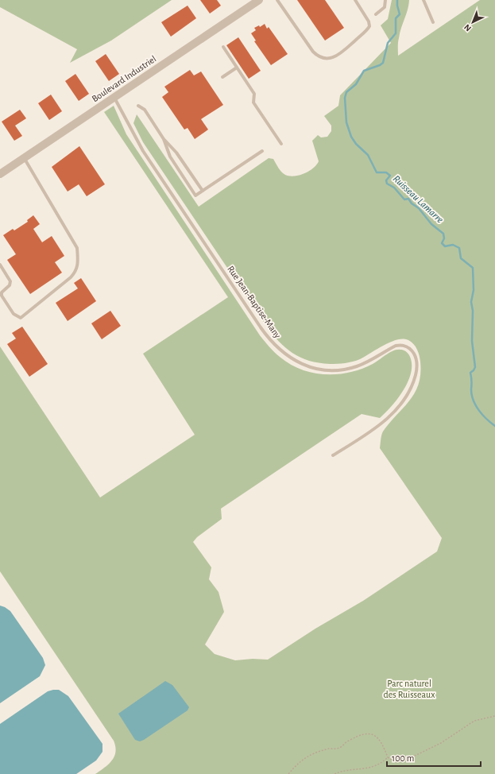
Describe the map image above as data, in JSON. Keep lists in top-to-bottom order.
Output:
{
  "streets": {
    "street": ["Boulevard Industriel"],
    "lane": ["Rue Jean-Baptise-Many"]
  },
  "crossings": [
    ["Boulevard Industriel", "Rue Jean-Baptise-Many"]
  ],
  "water": ["Ruisseau Lamarre"],
  "parks": ["Parc naturel des Ruisseaux"],
  "scale_bar": "100 m",
  "north": "bottom left"
}
